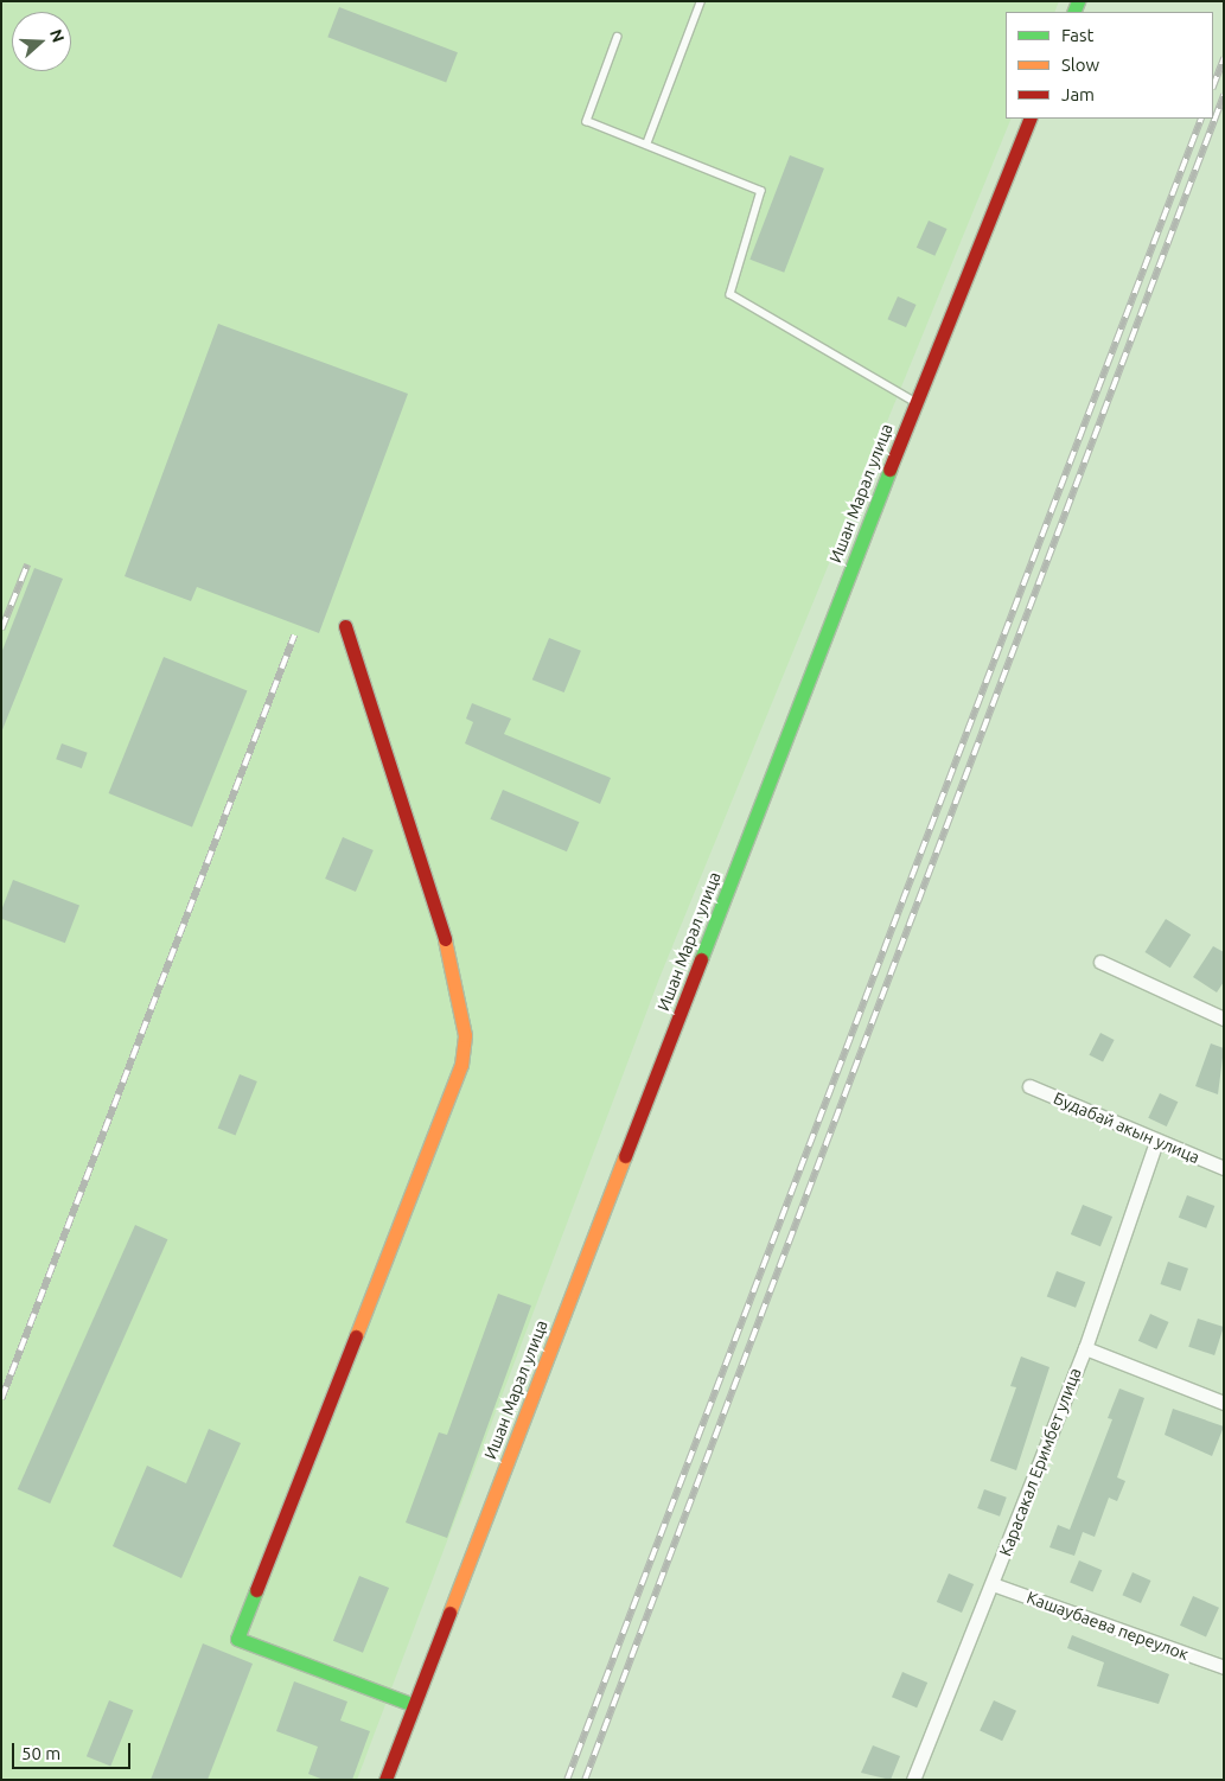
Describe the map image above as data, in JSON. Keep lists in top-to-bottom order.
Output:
{
  "streets": {
    "main road": ["Ишан Марал улица"],
    "street": ["Будабай акын улица", "Карасакал Еримбет улица", "Кашаубаева переулок"]
  },
  "crossings": [
    ["Будабай акын улица", "Карасакал Еримбет улица"],
    ["Карасакал Еримбет улица", "Кашаубаева переулок"]
  ],
  "legend": ["Fast", "Slow", "Jam"],
  "scale_bar": "50 m",
  "north": "right"
}
